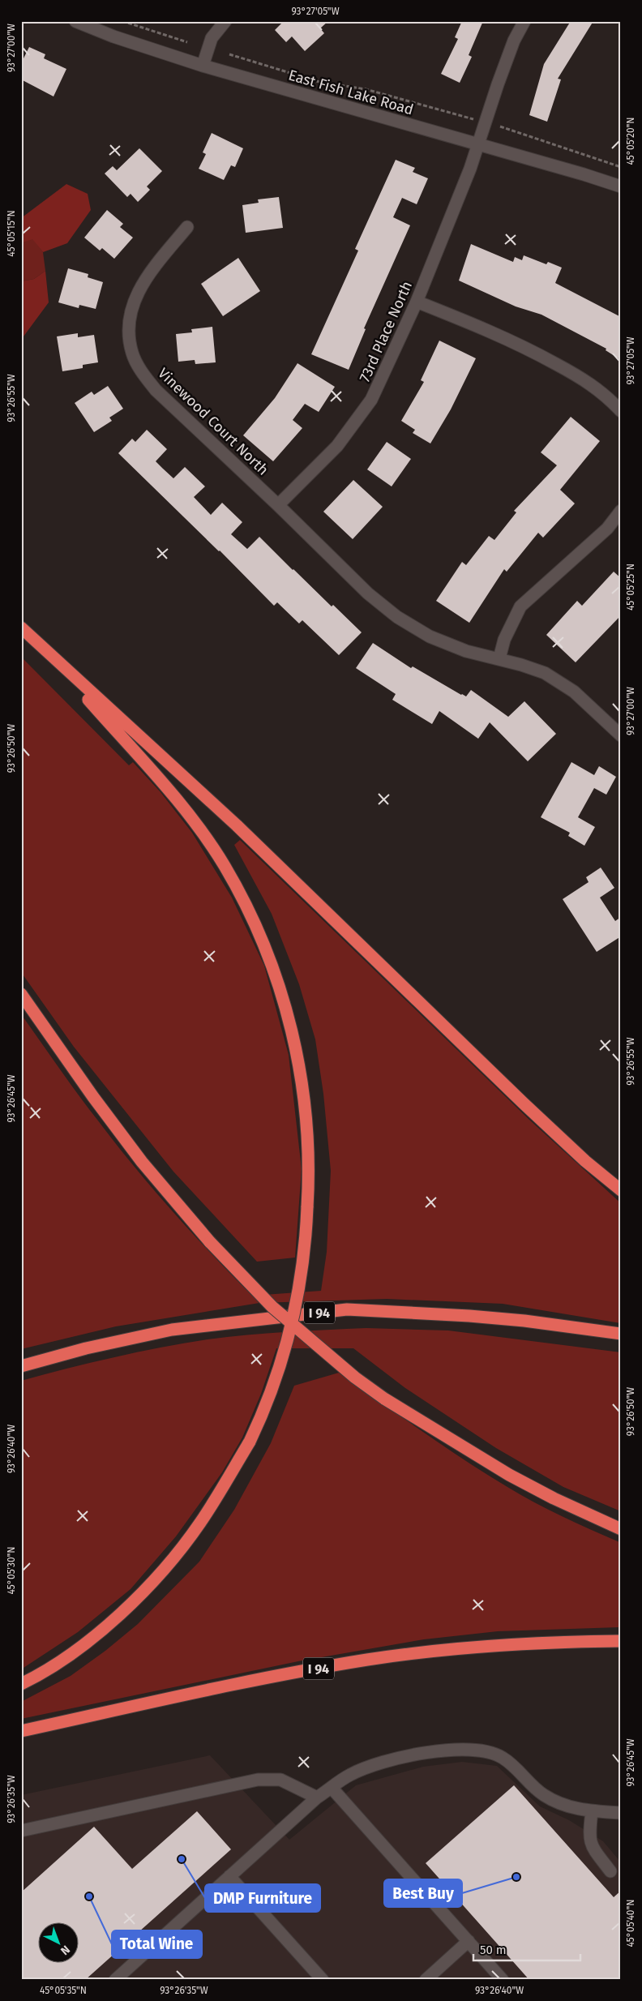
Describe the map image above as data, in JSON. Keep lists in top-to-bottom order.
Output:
{
  "streets": {
    "highway": ["I 94"],
    "street": ["East Fish Lake Road", "73rd Place North", "Vinewood Court North"]
  },
  "crossings": [
    ["East Fish Lake Road", "73rd Place North"],
    ["73rd Place North", "Vinewood Court North"]
  ],
  "places": ["DMP Furniture", "Best Buy", "Total Wine"],
  "scale_bar": "50 m",
  "north": "bottom right",
  "coordinates": [
    "93°27'05\"W",
    "93°27'00\"W",
    "45°05'20\"N",
    "45°05'15\"N",
    "93°26'55\"W",
    "45°05'25\"N",
    "93°26'50\"W",
    "93°26'45\"W",
    "93°26'40\"W",
    "45°05'30\"N",
    "93°26'35\"W",
    "45°05'40\"N",
    "45°05'35\"N"
  ]
}
